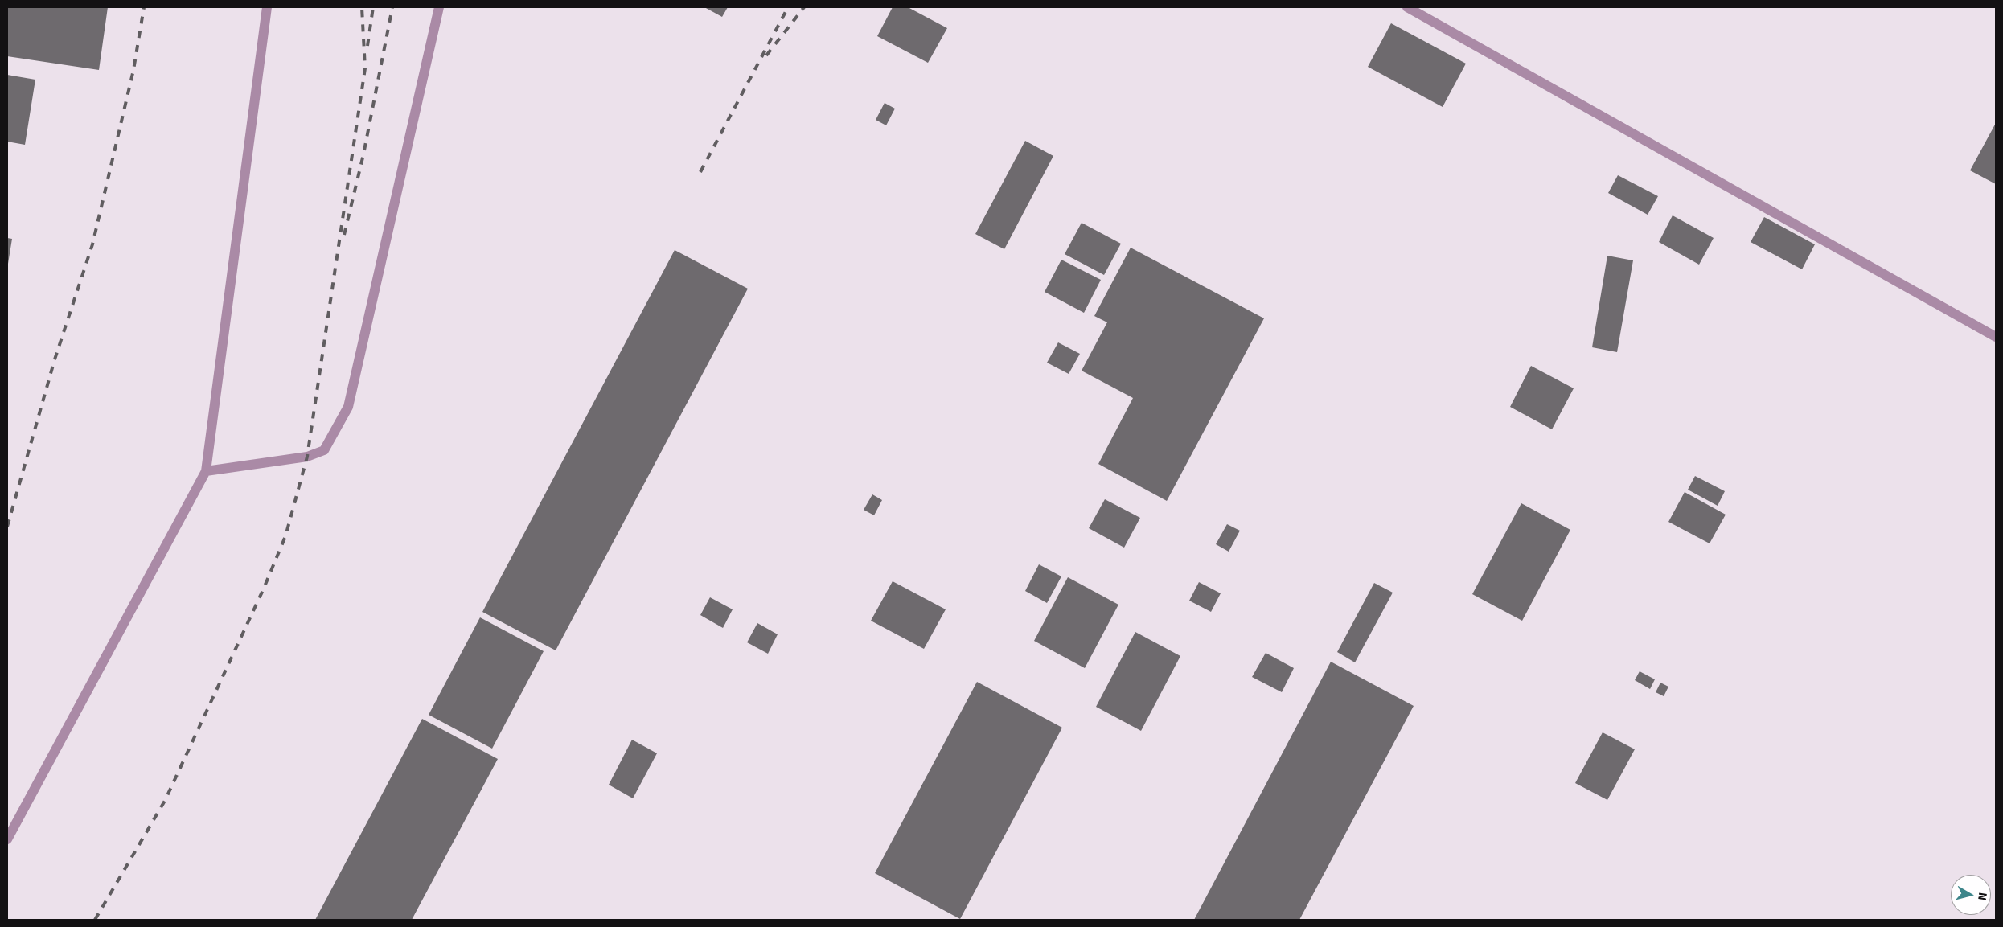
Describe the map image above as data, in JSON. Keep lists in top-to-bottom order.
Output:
{
  "north": "right"
}
